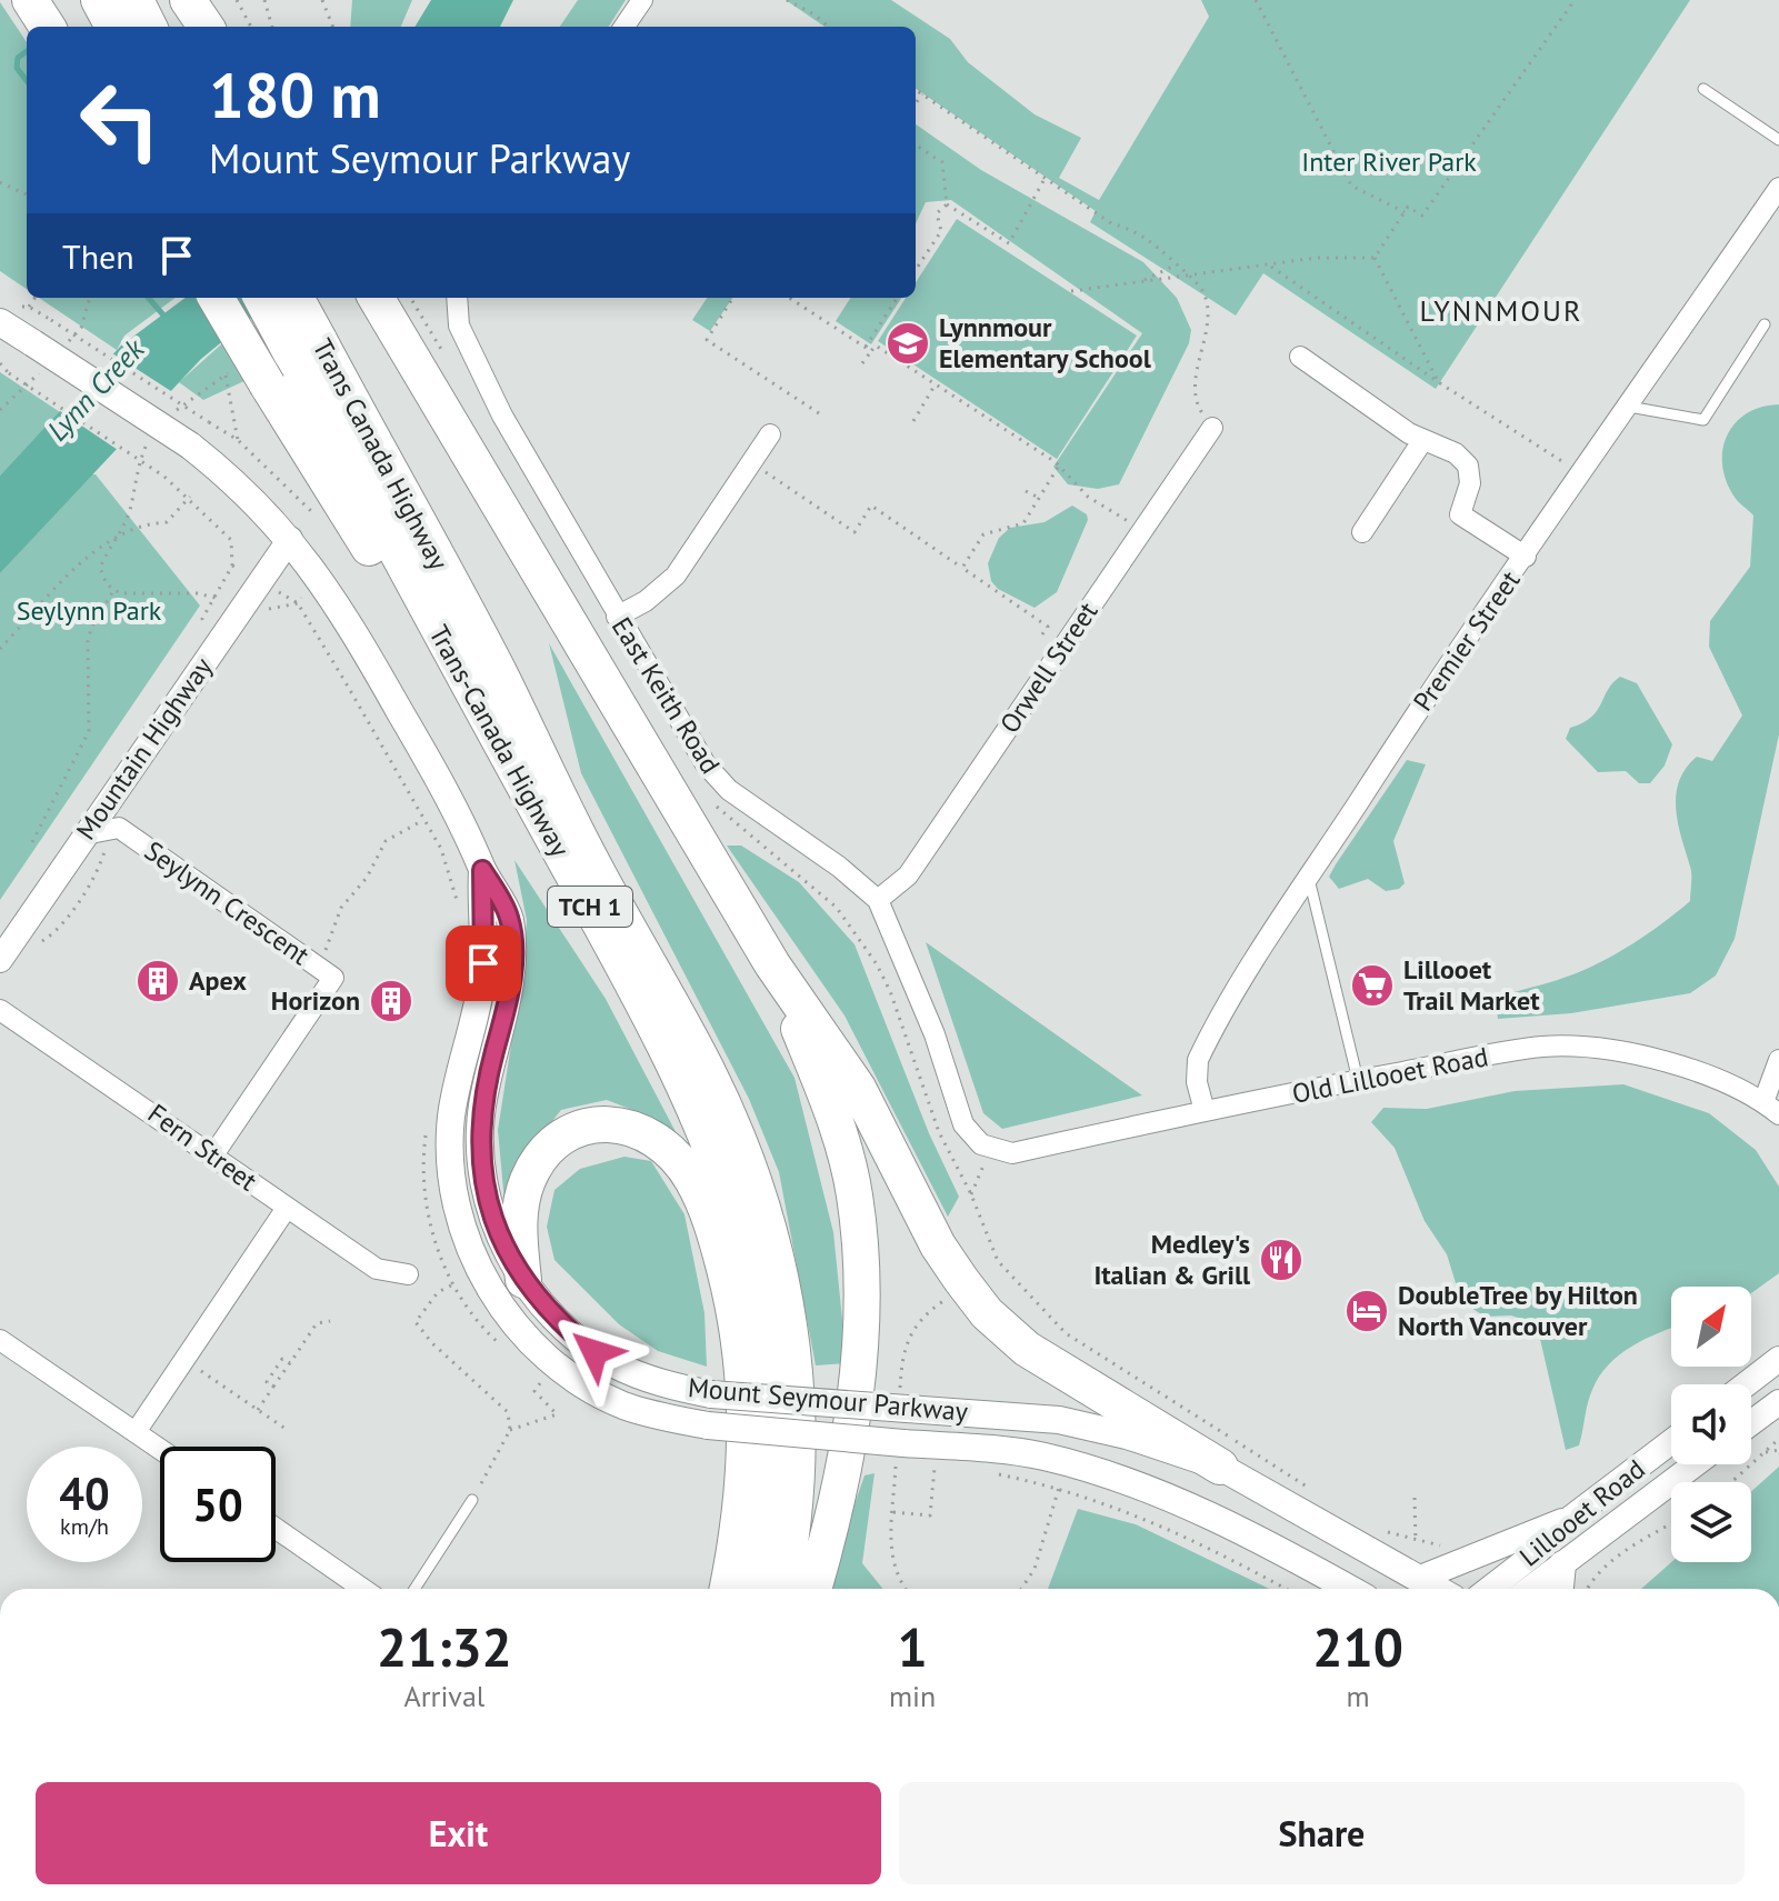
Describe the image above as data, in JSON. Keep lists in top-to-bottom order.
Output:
{
  "streets": {
    "highway": ["Trans Canada Highway", "Trans-Canada Highway", "TCH 1"],
    "main road": ["Mount Seymour Parkway"],
    "street": [
      "Premier Street",
      "Orwell Street",
      "East Keith Road",
      "Mountain Highway",
      "Seylynn Crescent",
      "Old Lillooet Road",
      "Fern Street",
      "Lillooet Road"
    ]
  },
  "crossings": [
    ["Trans Canada Highway", "Trans-Canada Highway"],
    ["Premier Street", "Old Lillooet Road"],
    ["Orwell Street", "East Keith Road"],
    ["East Keith Road", "Old Lillooet Road"],
    ["Mountain Highway", "Seylynn Crescent"],
    ["Seylynn Crescent", "Fern Street"]
  ],
  "districts": ["LYNNMOUR"],
  "water": ["Lynn Creek"],
  "parks": ["Inter River Park", "Seylynn Park"],
  "places": {
    "school or university": ["Lynnmour Elementary School"],
    "building": ["Apex", "Horizon"],
    "supermarket": ["Lillooet Trail Market"],
    "restaurant": ["Medley's Italian & Grill"],
    "hotel": ["DoubleTree by Hilton North Vancouver"]
  },
  "north": "top right",
  "page": {
    "turn": ["180 m", "Mount Seymour Parkway"],
    "then": "Then",
    "speed": "40 km/h",
    "limit": "50",
    "eta": [
      "21:32",
      "Arrival",
      "1",
      "min",
      "210",
      "m"
    ],
    "buttons": ["Exit", "Share"]
  }
}
